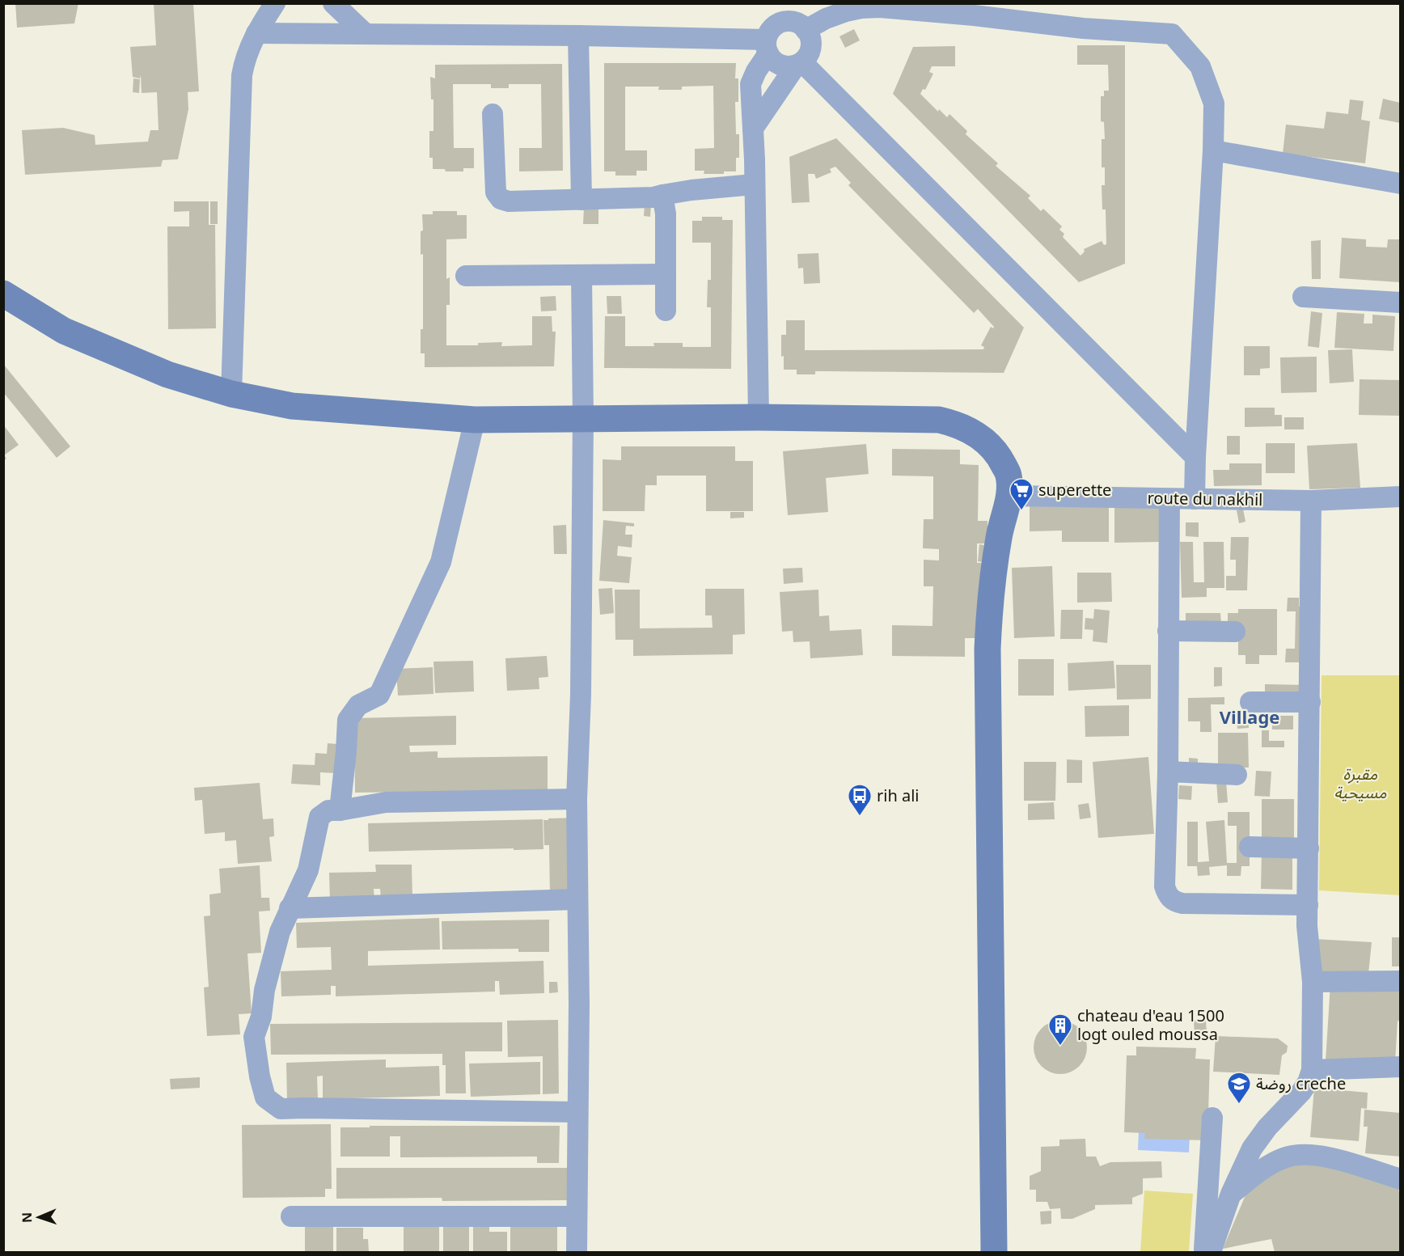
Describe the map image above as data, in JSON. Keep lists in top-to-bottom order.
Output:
{
  "streets": {
    "street": ["route du nakhil"]
  },
  "districts": ["Village"],
  "parks": ["مقبرة مسيحية"],
  "places": {
    "supermarket": ["superette"],
    "bus stop": ["rih ali"],
    "building": ["chateau d'eau 1500 logt ouled moussa"],
    "school or university": ["روضة creche"]
  },
  "north": "left"
}
